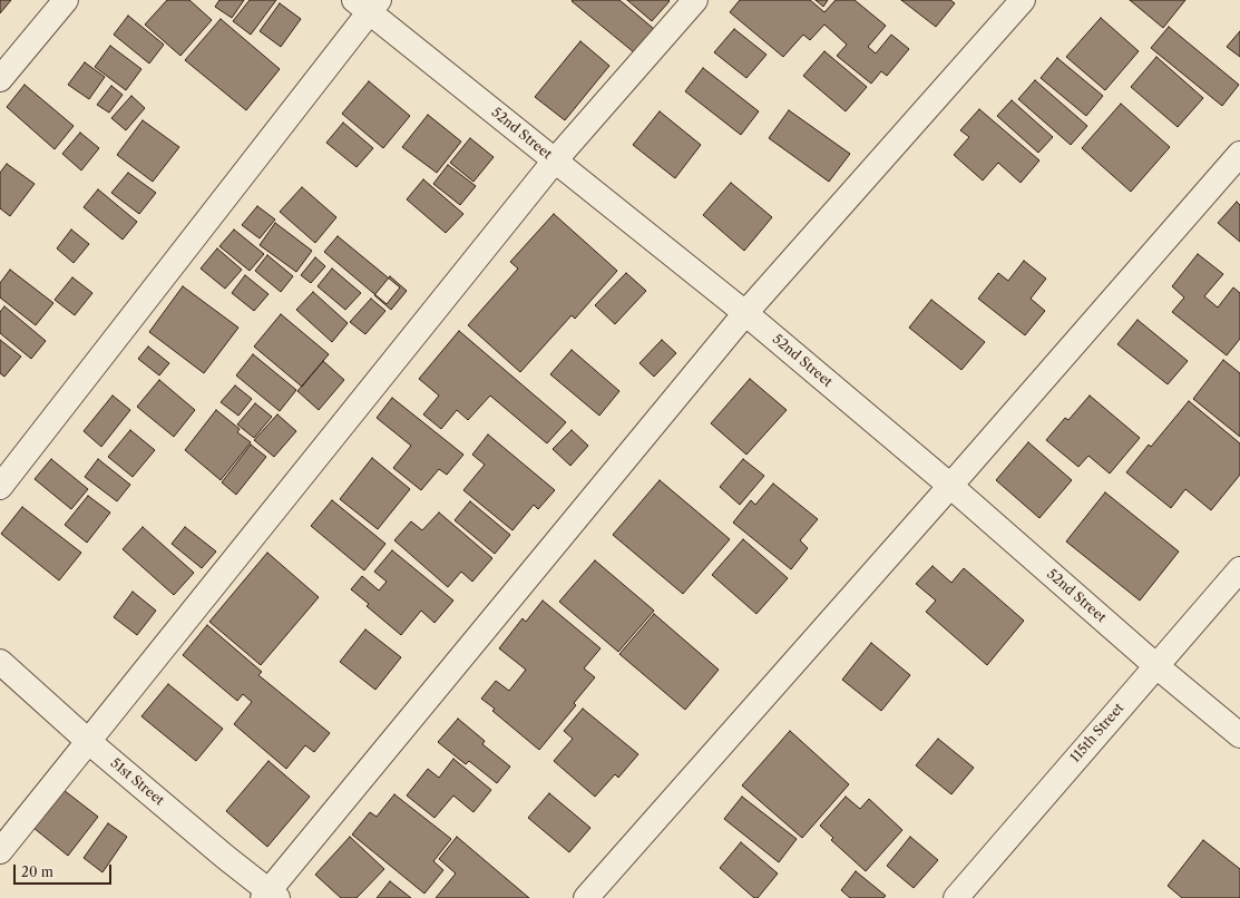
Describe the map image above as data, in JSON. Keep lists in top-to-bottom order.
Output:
{
  "streets": {
    "street": ["52nd Street", "115th Street", "51st Street"]
  },
  "crossings": [
    ["52nd Street", "115th Street"]
  ],
  "scale_bar": "20 m"
}
